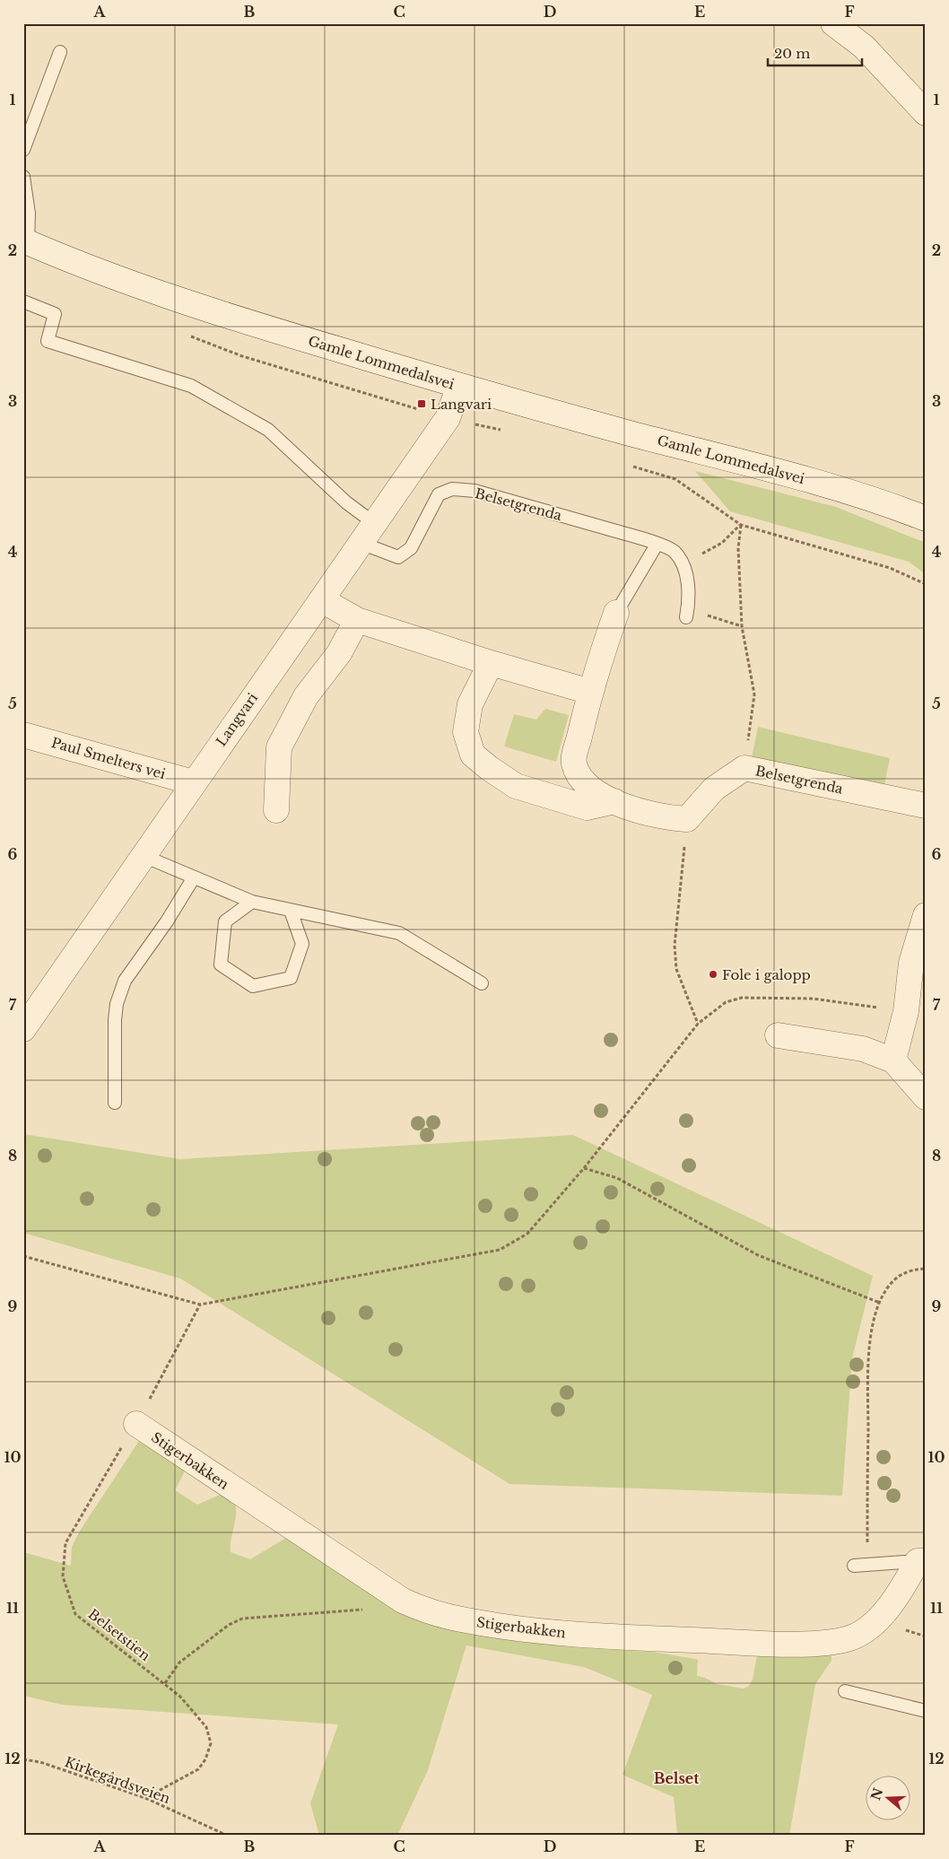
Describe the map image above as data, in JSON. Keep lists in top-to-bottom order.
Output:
{
  "streets": {
    "street": [
      "Gamle Lommedalsvei",
      "Belsetgrenda",
      "Langvari",
      "Paul Smelters vei",
      "Stigerbakken"
    ],
    "path": ["Belsetstien", "Kirkegårdsveien"]
  },
  "crossings": [
    ["Gamle Lommedalsvei", "Langvari"],
    ["Belsetgrenda", "Langvari"],
    ["Langvari", "Paul Smelters vei"],
    ["Stigerbakken", "Belsetstien"],
    ["Belsetstien", "Kirkegårdsveien"]
  ],
  "districts": ["Belset"],
  "places": {
    "transit": ["Langvari"],
    "other": ["Fole i galopp"]
  },
  "scale_bar": "20 m",
  "north": "left",
  "grid": {
    "columns": [
      "A",
      "B",
      "C",
      "D",
      "E",
      "F"
    ],
    "rows": [
      "1",
      "2",
      "3",
      "4",
      "5",
      "6",
      "7",
      "8",
      "9",
      "10",
      "11",
      "12"
    ]
  }
}
